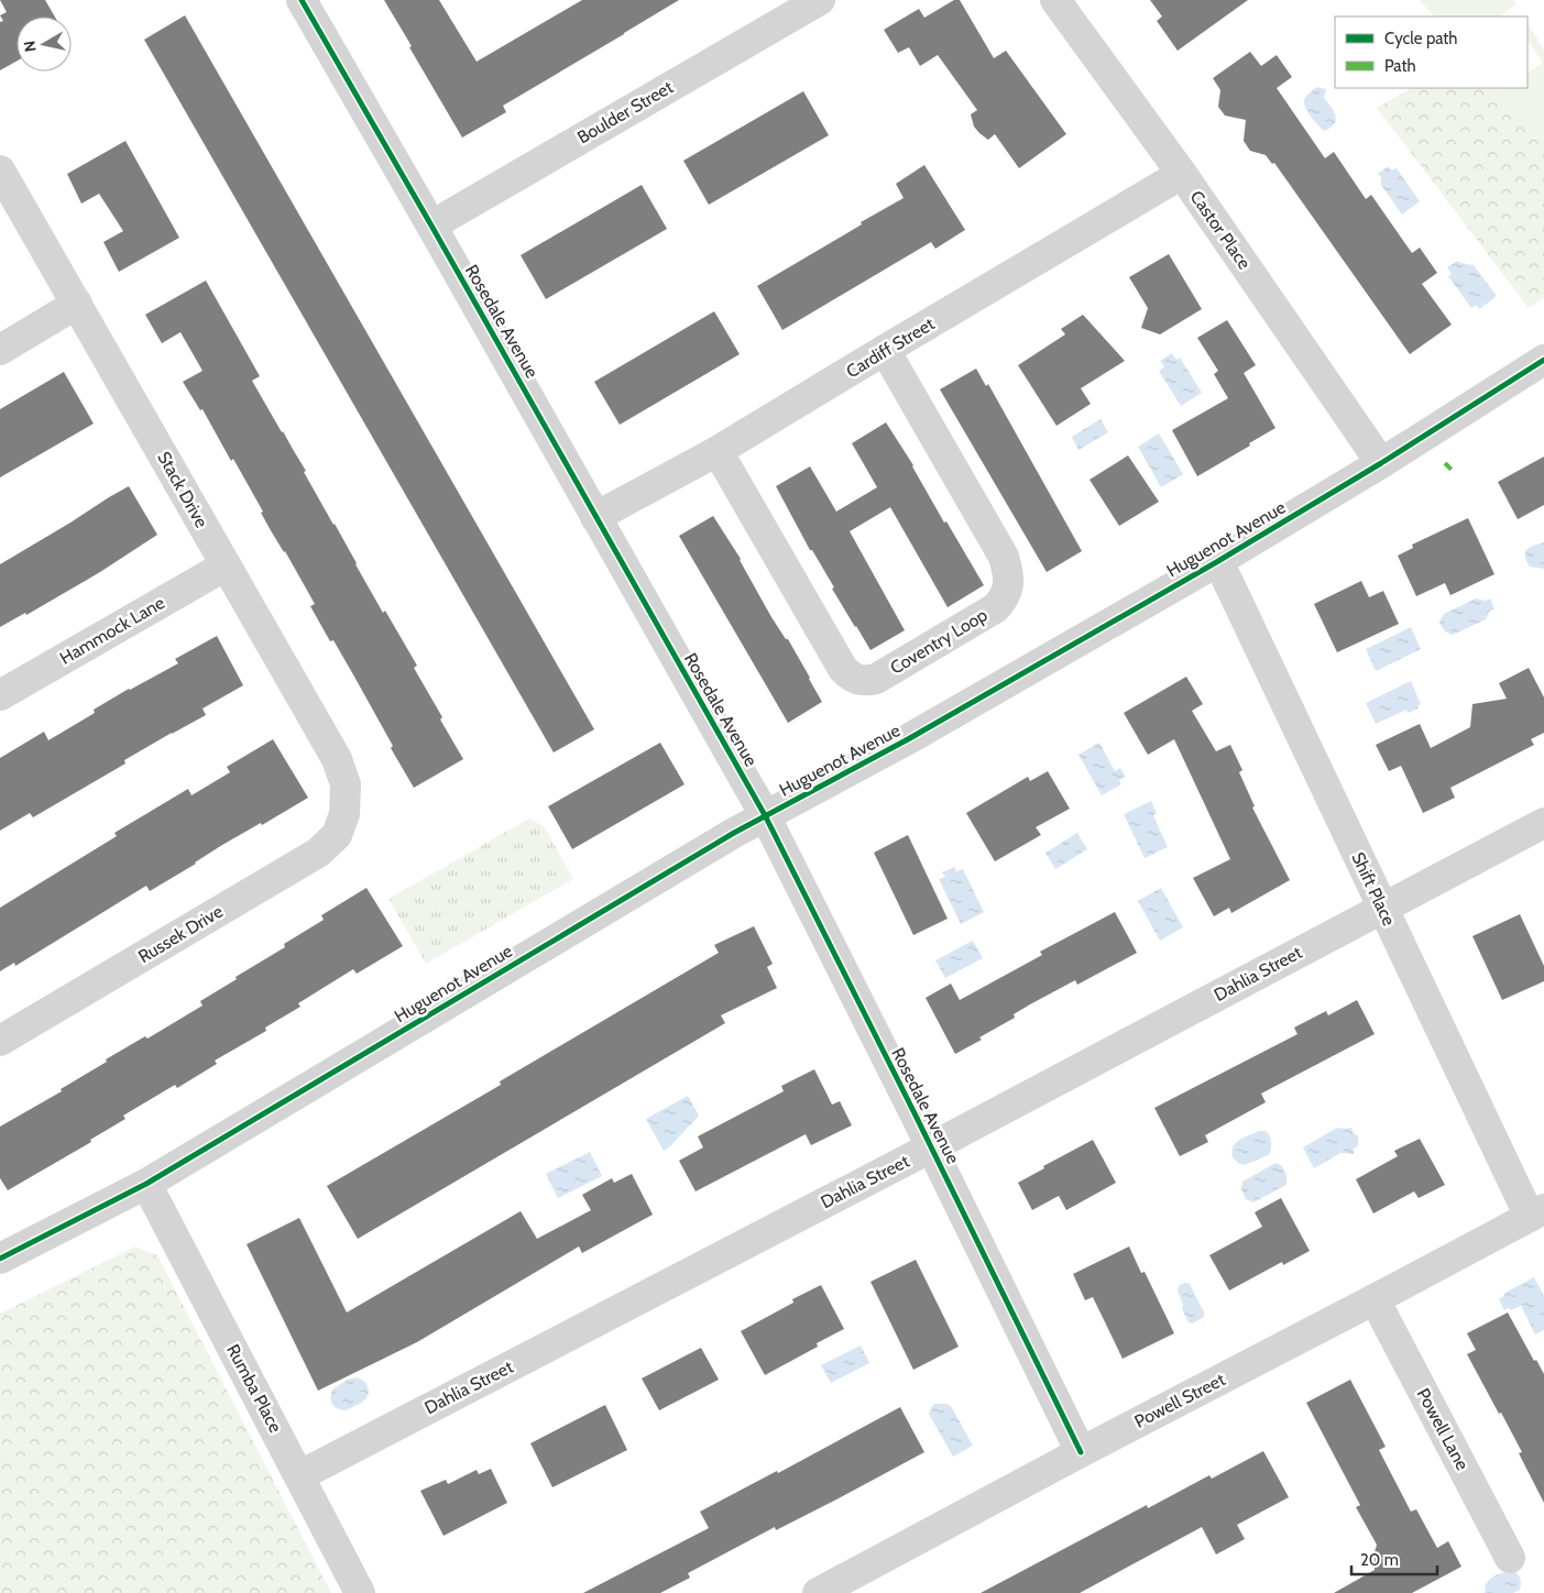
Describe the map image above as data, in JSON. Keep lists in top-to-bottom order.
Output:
{
  "streets": {
    "street": [
      "Boulder Street",
      "Castor Place",
      "Rosedale Avenue",
      "Cardiff Street",
      "Stack Drive",
      "Huguenot Avenue",
      "Hammock Lane",
      "Coventry Loop",
      "Shift Place",
      "Russek Drive",
      "Dahlia Street",
      "Rumba Place",
      "Powell Street",
      "Powell Lane"
    ]
  },
  "crossings": [
    ["Boulder Street", "Rosedale Avenue"],
    ["Castor Place", "Cardiff Street"],
    ["Castor Place", "Huguenot Avenue"],
    ["Rosedale Avenue", "Cardiff Street"],
    ["Rosedale Avenue", "Huguenot Avenue"],
    ["Rosedale Avenue", "Dahlia Street"],
    ["Rosedale Avenue", "Powell Street"],
    ["Cardiff Street", "Coventry Loop"],
    ["Stack Drive", "Hammock Lane"],
    ["Stack Drive", "Russek Drive"],
    ["Huguenot Avenue", "Shift Place"],
    ["Huguenot Avenue", "Rumba Place"],
    ["Shift Place", "Dahlia Street"],
    ["Shift Place", "Powell Street"],
    ["Dahlia Street", "Rumba Place"],
    ["Powell Street", "Powell Lane"]
  ],
  "legend": ["Cycle path", "Path"],
  "scale_bar": "20 m",
  "north": "left"
}
